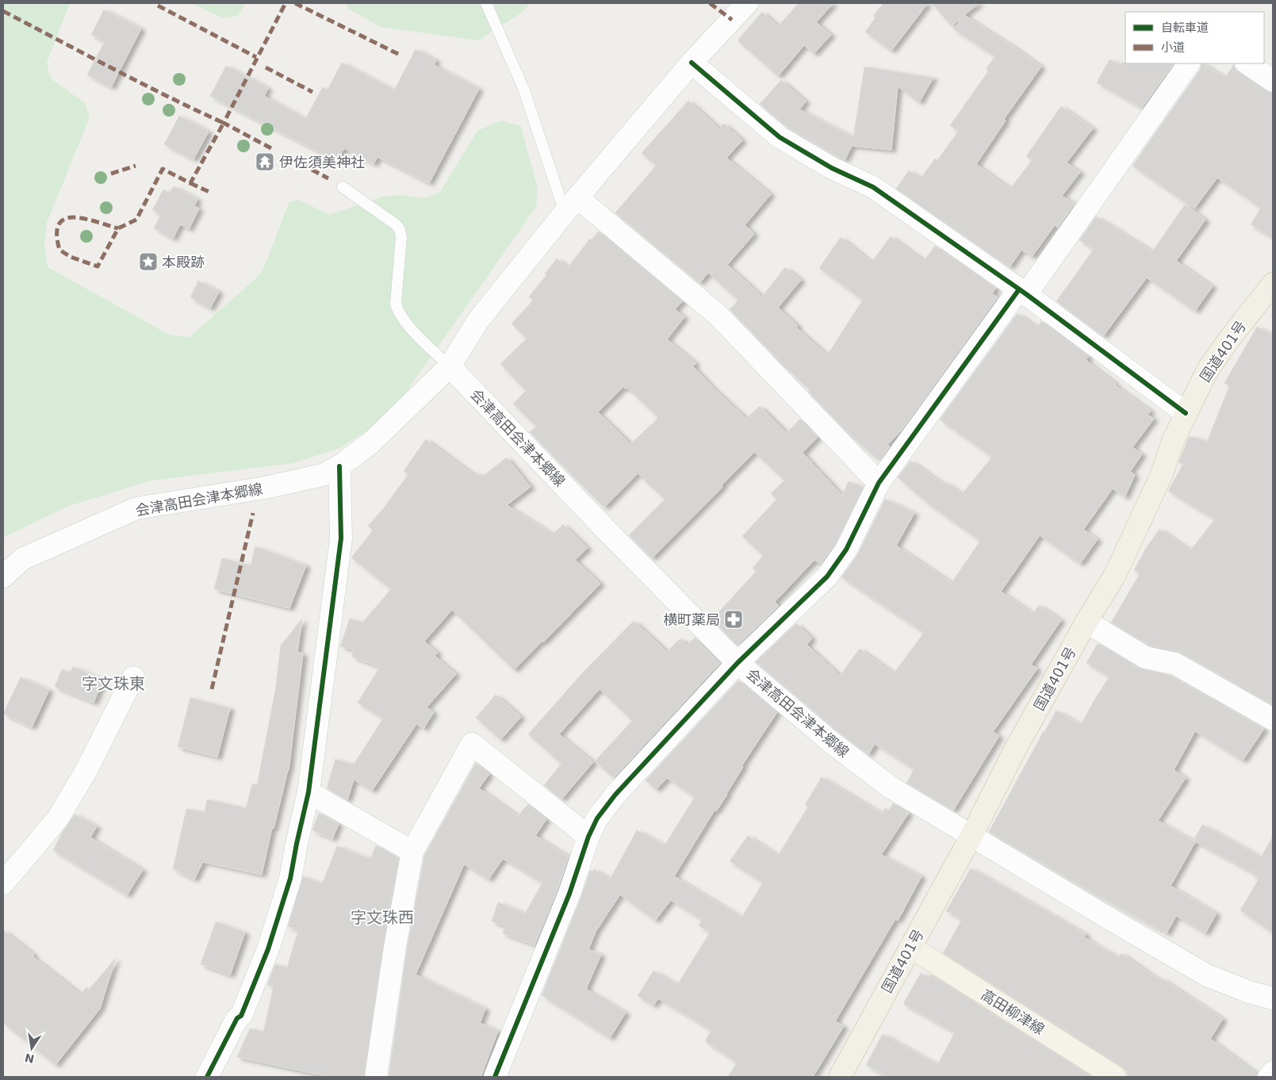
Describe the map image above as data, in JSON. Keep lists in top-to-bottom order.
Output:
{
  "streets": {
    "highway": ["国道401号"],
    "main road": ["高田柳津線"],
    "street": ["会津高田会津本郷線"]
  },
  "crossings": [
    ["国道401号", "会津高田会津本郷線"],
    ["国道401号", "高田柳津線"]
  ],
  "districts": ["字文珠東", "字文珠西"],
  "places": {
    "temple": ["伊佐須美神社"],
    "place": ["本殿跡"],
    "pharmacy": ["横町薬局"]
  },
  "legend": ["自転車道", "小道"],
  "north": "bottom"
}
